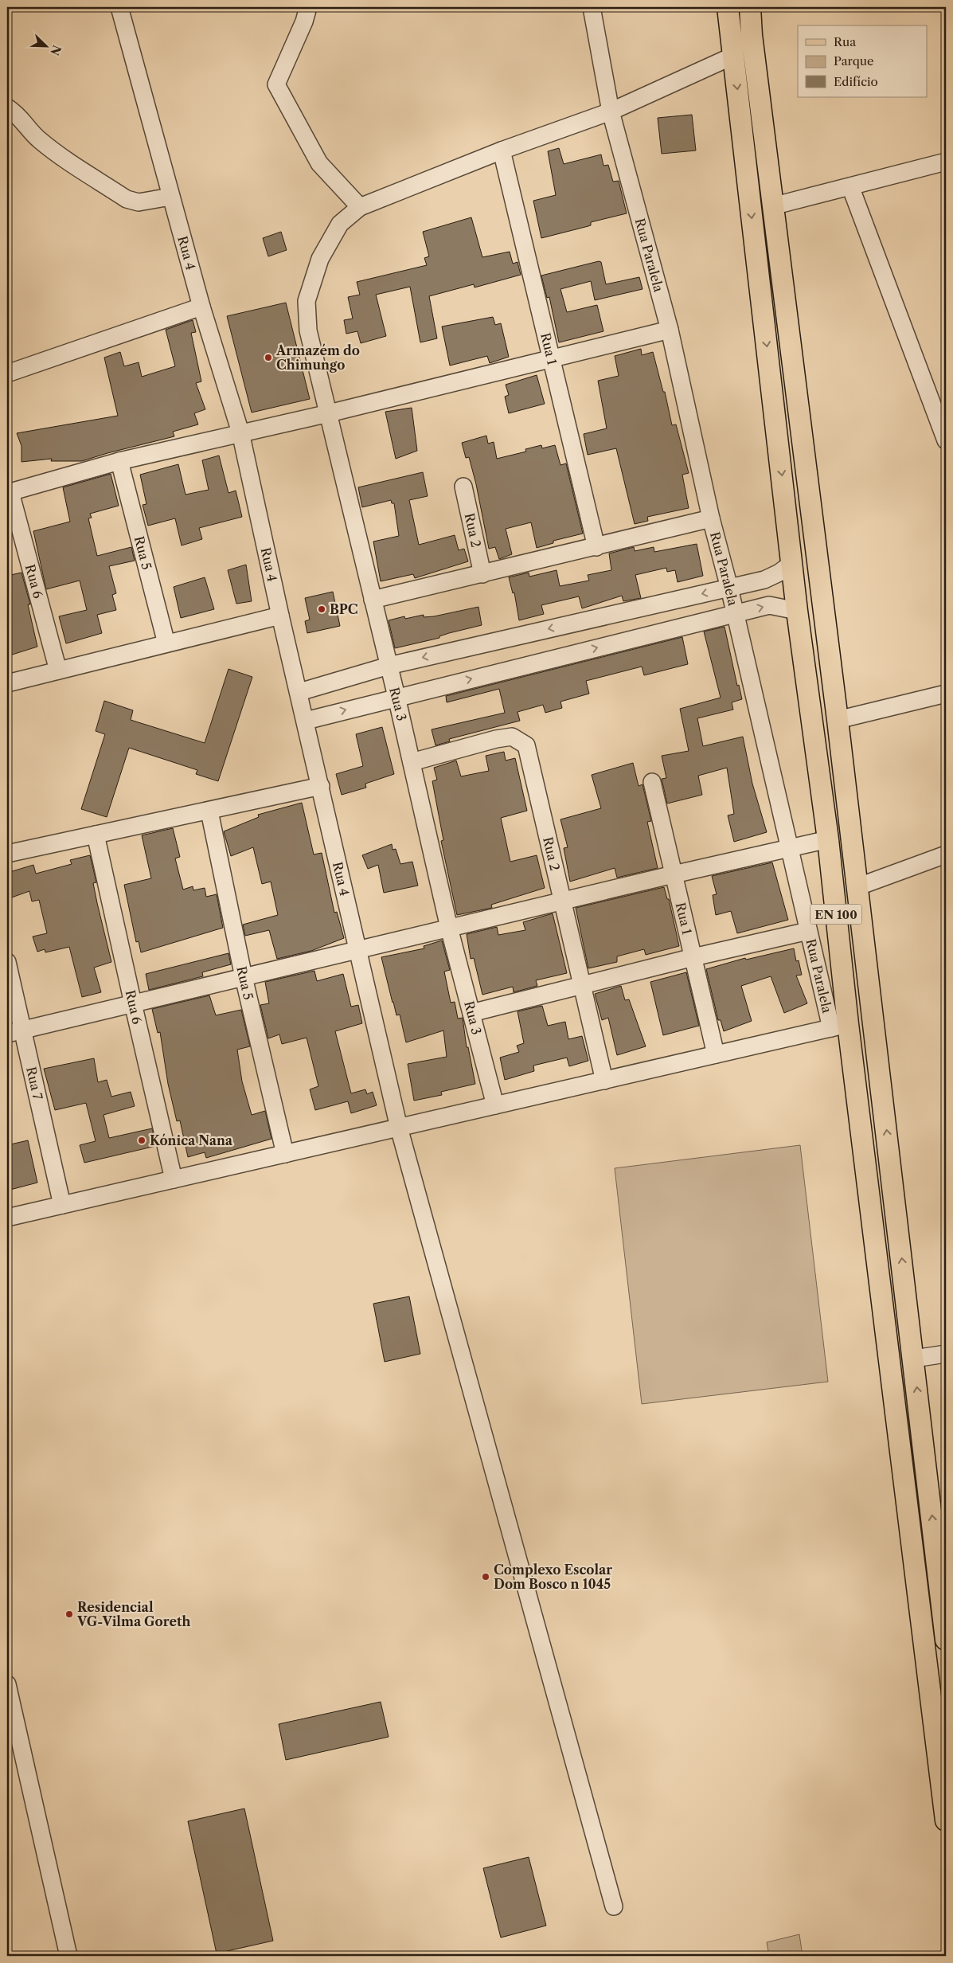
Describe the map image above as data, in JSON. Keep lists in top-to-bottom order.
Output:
{
  "streets": {
    "main road": ["EN 100"],
    "street": [
      "Rua 4",
      "Rua Paralela",
      "Rua 1",
      "Rua 2",
      "Rua 5",
      "Rua 6",
      "Rua 3",
      "Rua 7"
    ]
  },
  "crossings": [
    ["Rua Paralela", "EN 100"],
    ["Rua 2", "Rua 3"]
  ],
  "places": [
    "Armazém do Chimungo",
    "BPC",
    "Kónica Nana",
    "Complexo Escolar Dom Bosco n 1045",
    "Residencial VG-Vilma Goreth"
  ],
  "legend": ["Rua", "Parque", "Edifício"],
  "north": "bottom right"
}
